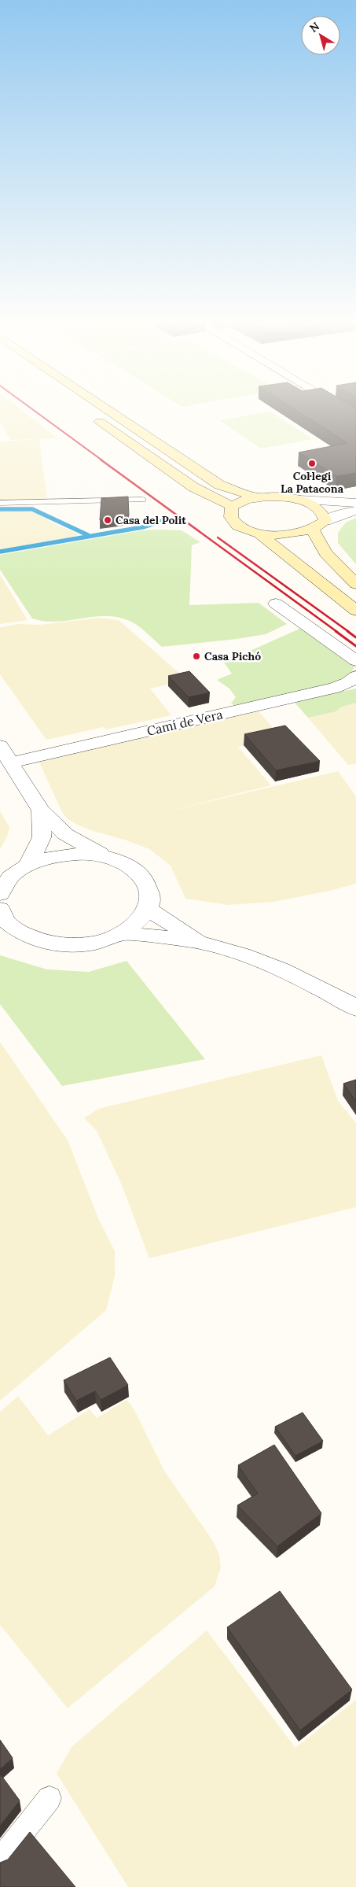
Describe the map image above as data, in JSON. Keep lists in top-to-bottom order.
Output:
{
  "streets": {
    "street": ["Camí de Vera"]
  },
  "places": ["Col·legi La Patacona", "Casa del Polit", "Casa Pichó"],
  "north": "top left"
}
